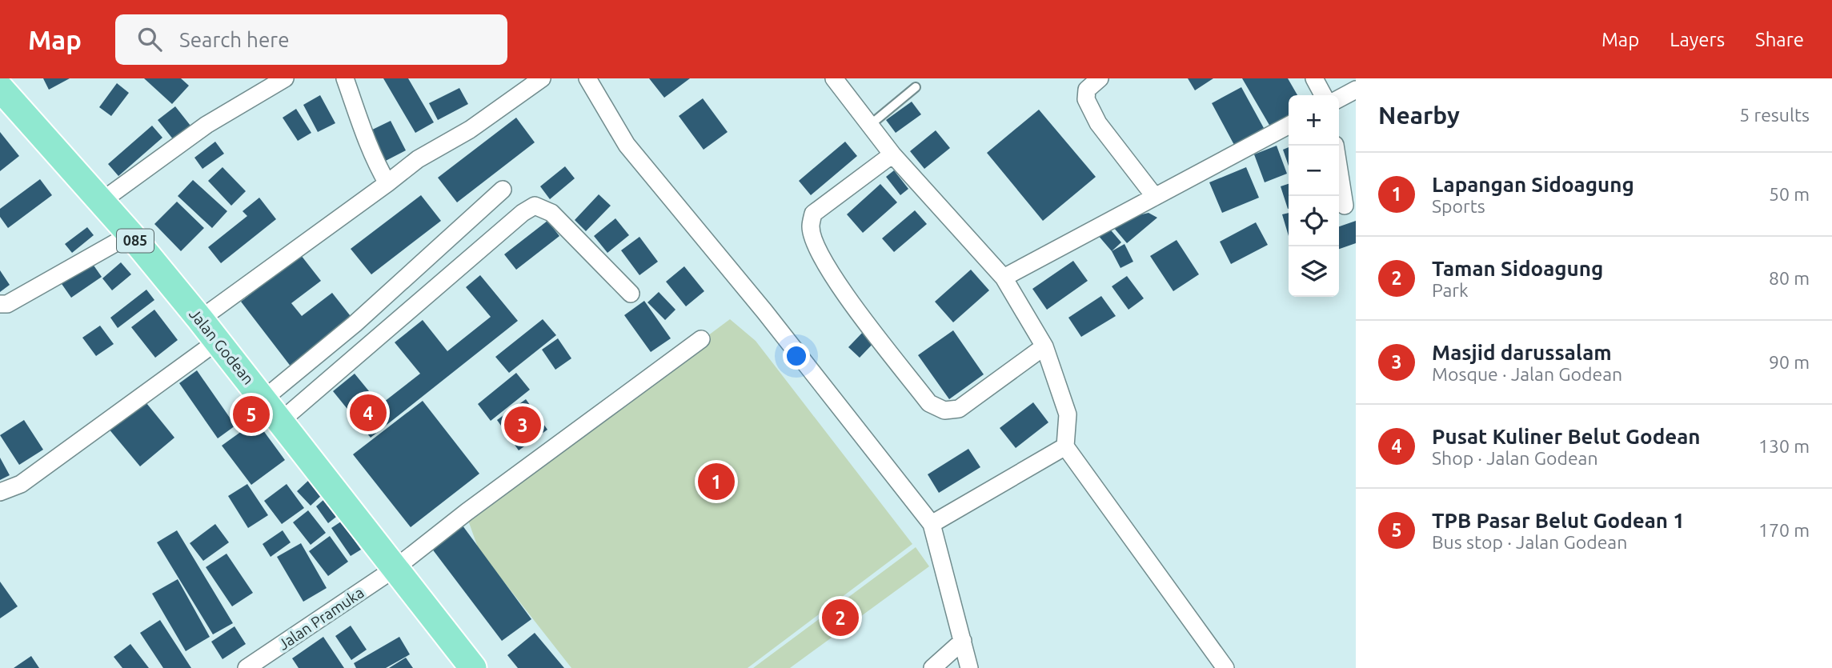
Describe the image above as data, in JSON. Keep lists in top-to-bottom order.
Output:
{
  "streets": {
    "main road": ["085", "Jalan Godean"],
    "street": ["Jalan Pramuka"]
  },
  "crossings": [
    ["Jalan Godean", "Jalan Pramuka"]
  ],
  "page": {
    "header": "Map",
    "search": "Search here",
    "nav": ["Map", "Layers", "Share"],
    "heading": ["Nearby", "5 results"],
    "map_buttons": ["+", "−"],
    "list": [
      {
        "mark": "1",
        "name": "Lapangan Sidoagung",
        "note": "Sports",
        "value": "50 m"
      },
      {
        "mark": "2",
        "name": "Taman Sidoagung",
        "note": "Park",
        "value": "80 m"
      },
      {
        "mark": "3",
        "name": "Masjid darussalam",
        "note": "Mosque · Jalan Godean",
        "value": "90 m"
      },
      {
        "mark": "4",
        "name": "Pusat Kuliner Belut Godean",
        "note": "Shop · Jalan Godean",
        "value": "130 m"
      },
      {
        "mark": "5",
        "name": "TPB Pasar Belut Godean 1",
        "note": "Bus stop · Jalan Godean",
        "value": "170 m"
      }
    ],
    "pins": [
      "4",
      "5",
      "3",
      "1",
      "2"
    ]
  }
}
